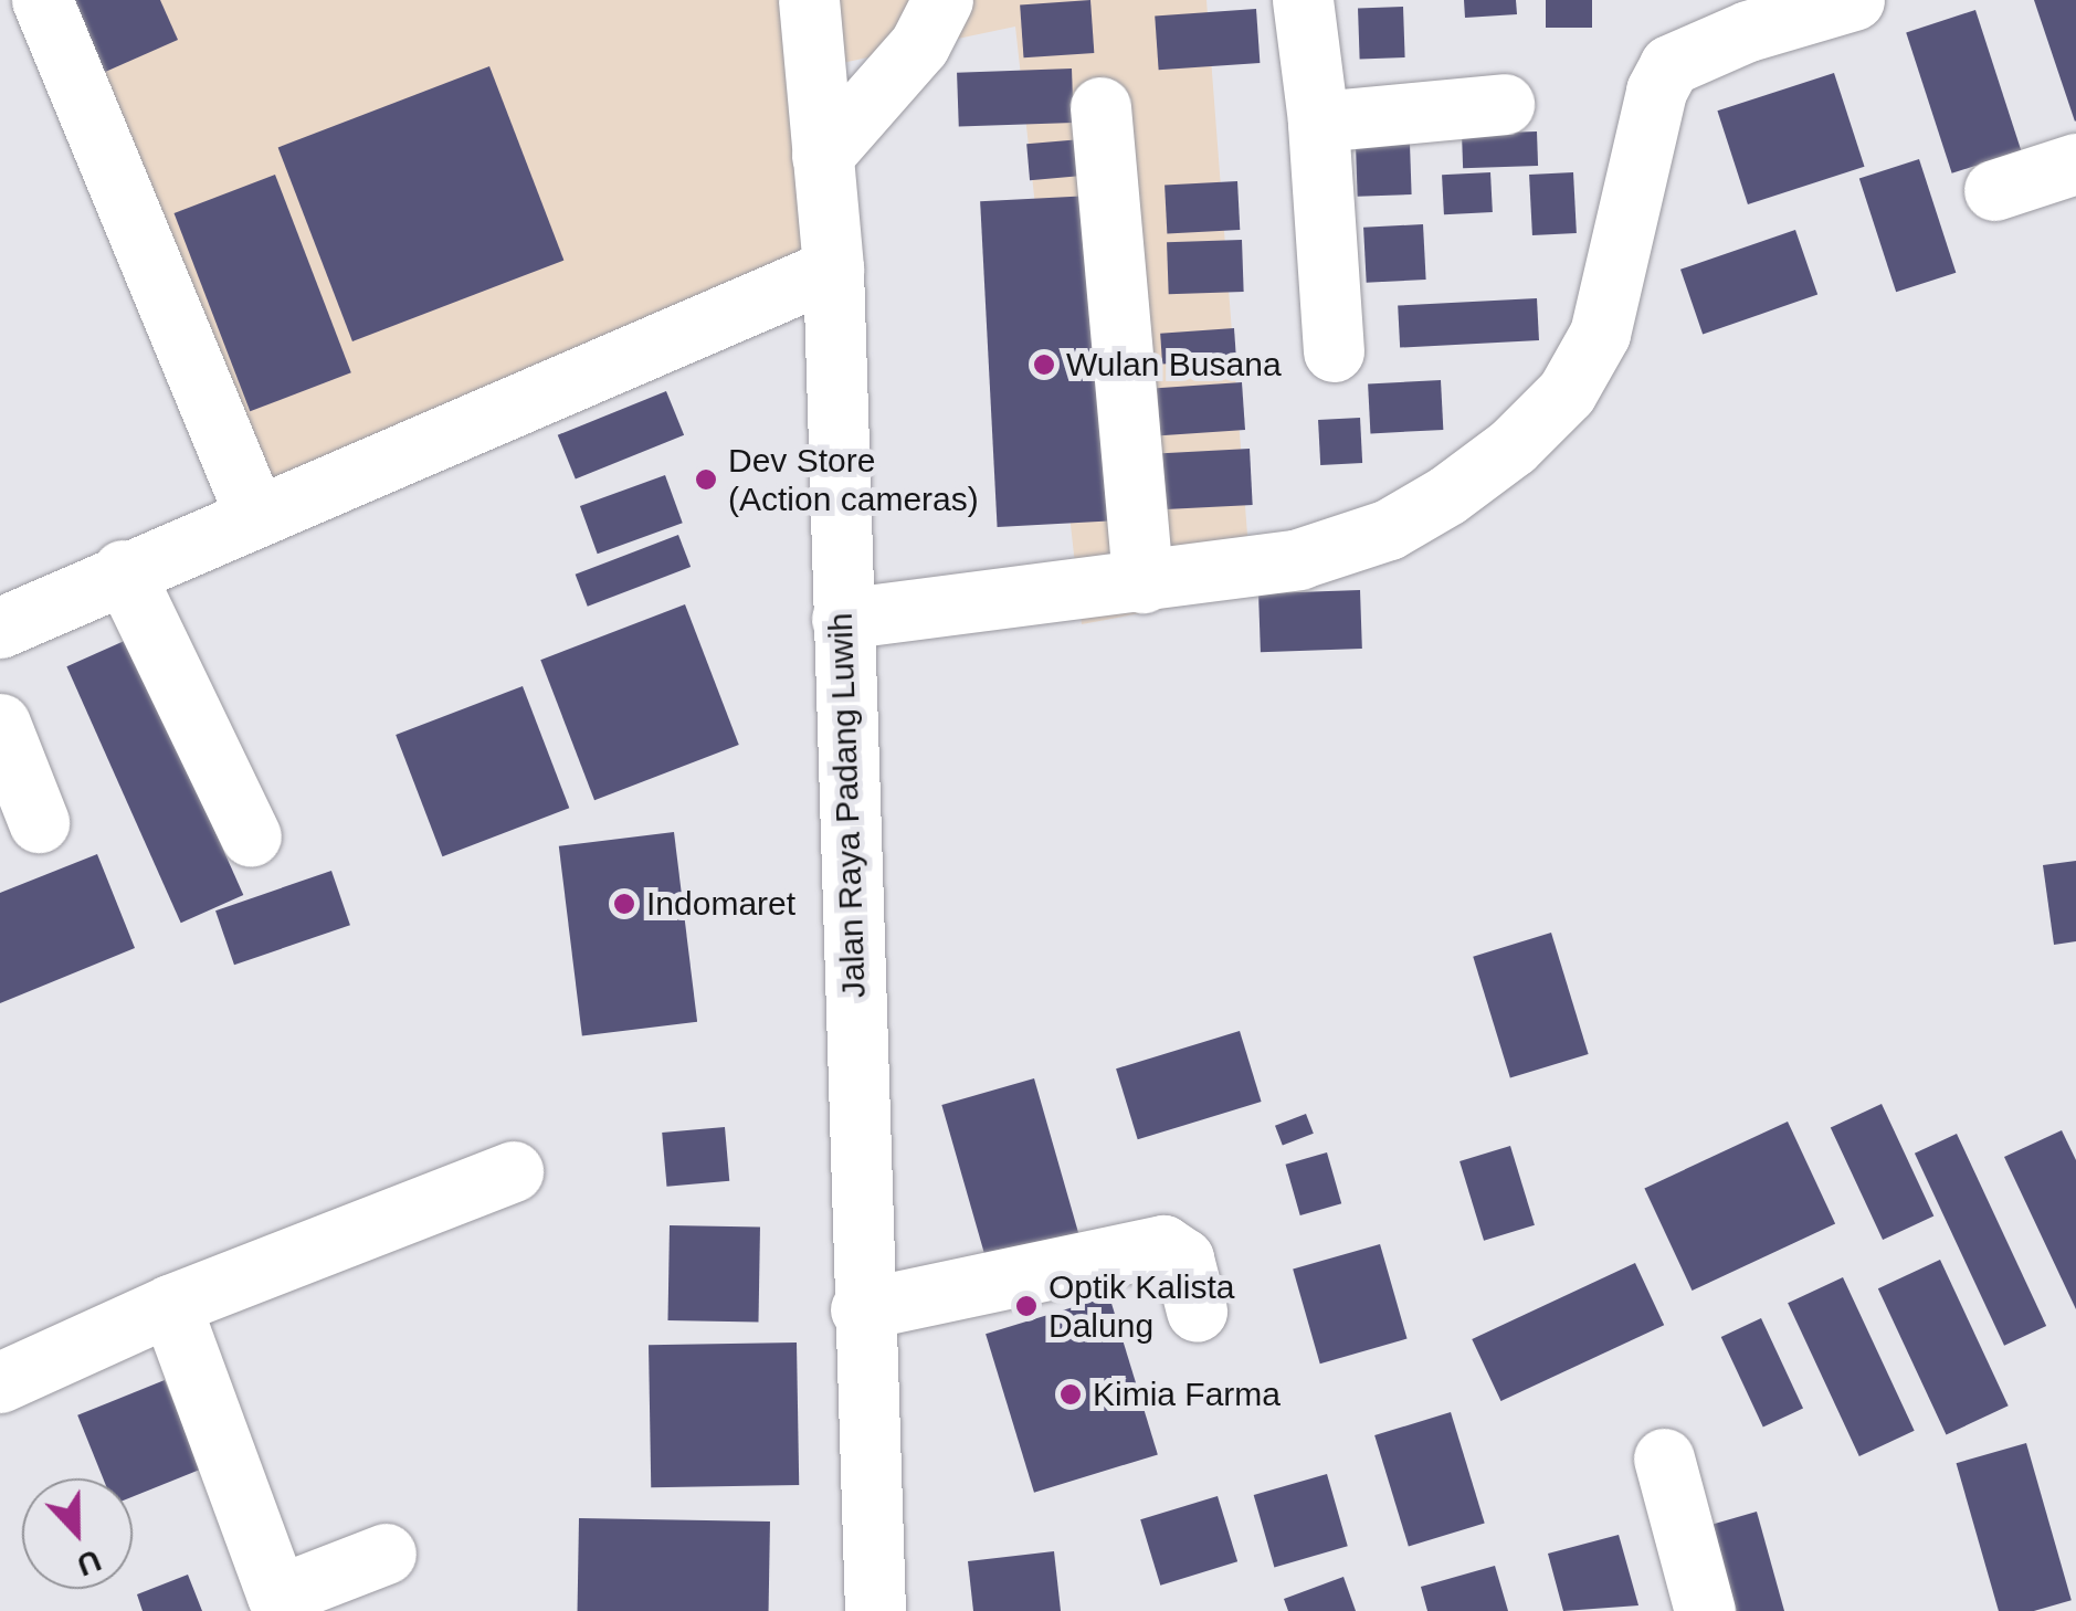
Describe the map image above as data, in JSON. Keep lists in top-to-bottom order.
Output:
{
  "streets": {
    "street": ["Jalan Raya Padang Luwih"]
  },
  "places": [
    "Wulan Busana",
    "Dev Store (Action cameras)",
    "Indomaret",
    "Optik Kalista Dalung",
    "Kimia Farma"
  ],
  "north": "bottom"
}
